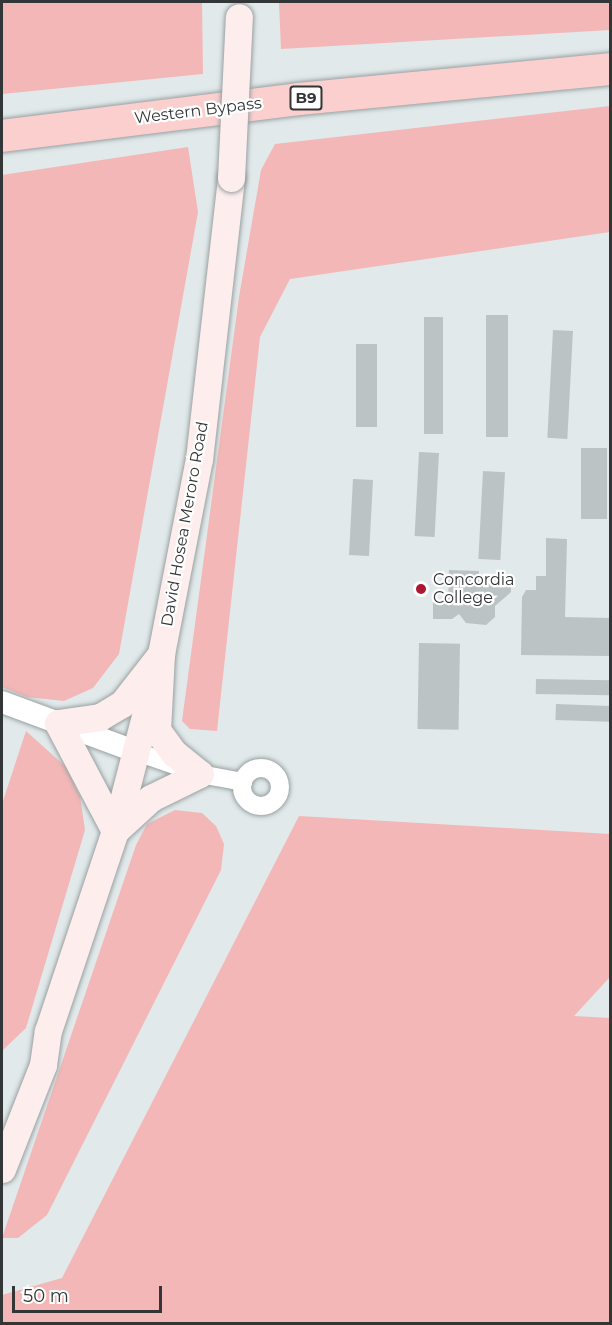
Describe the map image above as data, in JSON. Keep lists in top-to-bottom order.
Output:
{
  "streets": {
    "highway": ["B9", "Western Bypass"],
    "main road": ["David Hosea Meroro Road"]
  },
  "places": ["Concordia College"],
  "scale_bar": "50 m"
}
